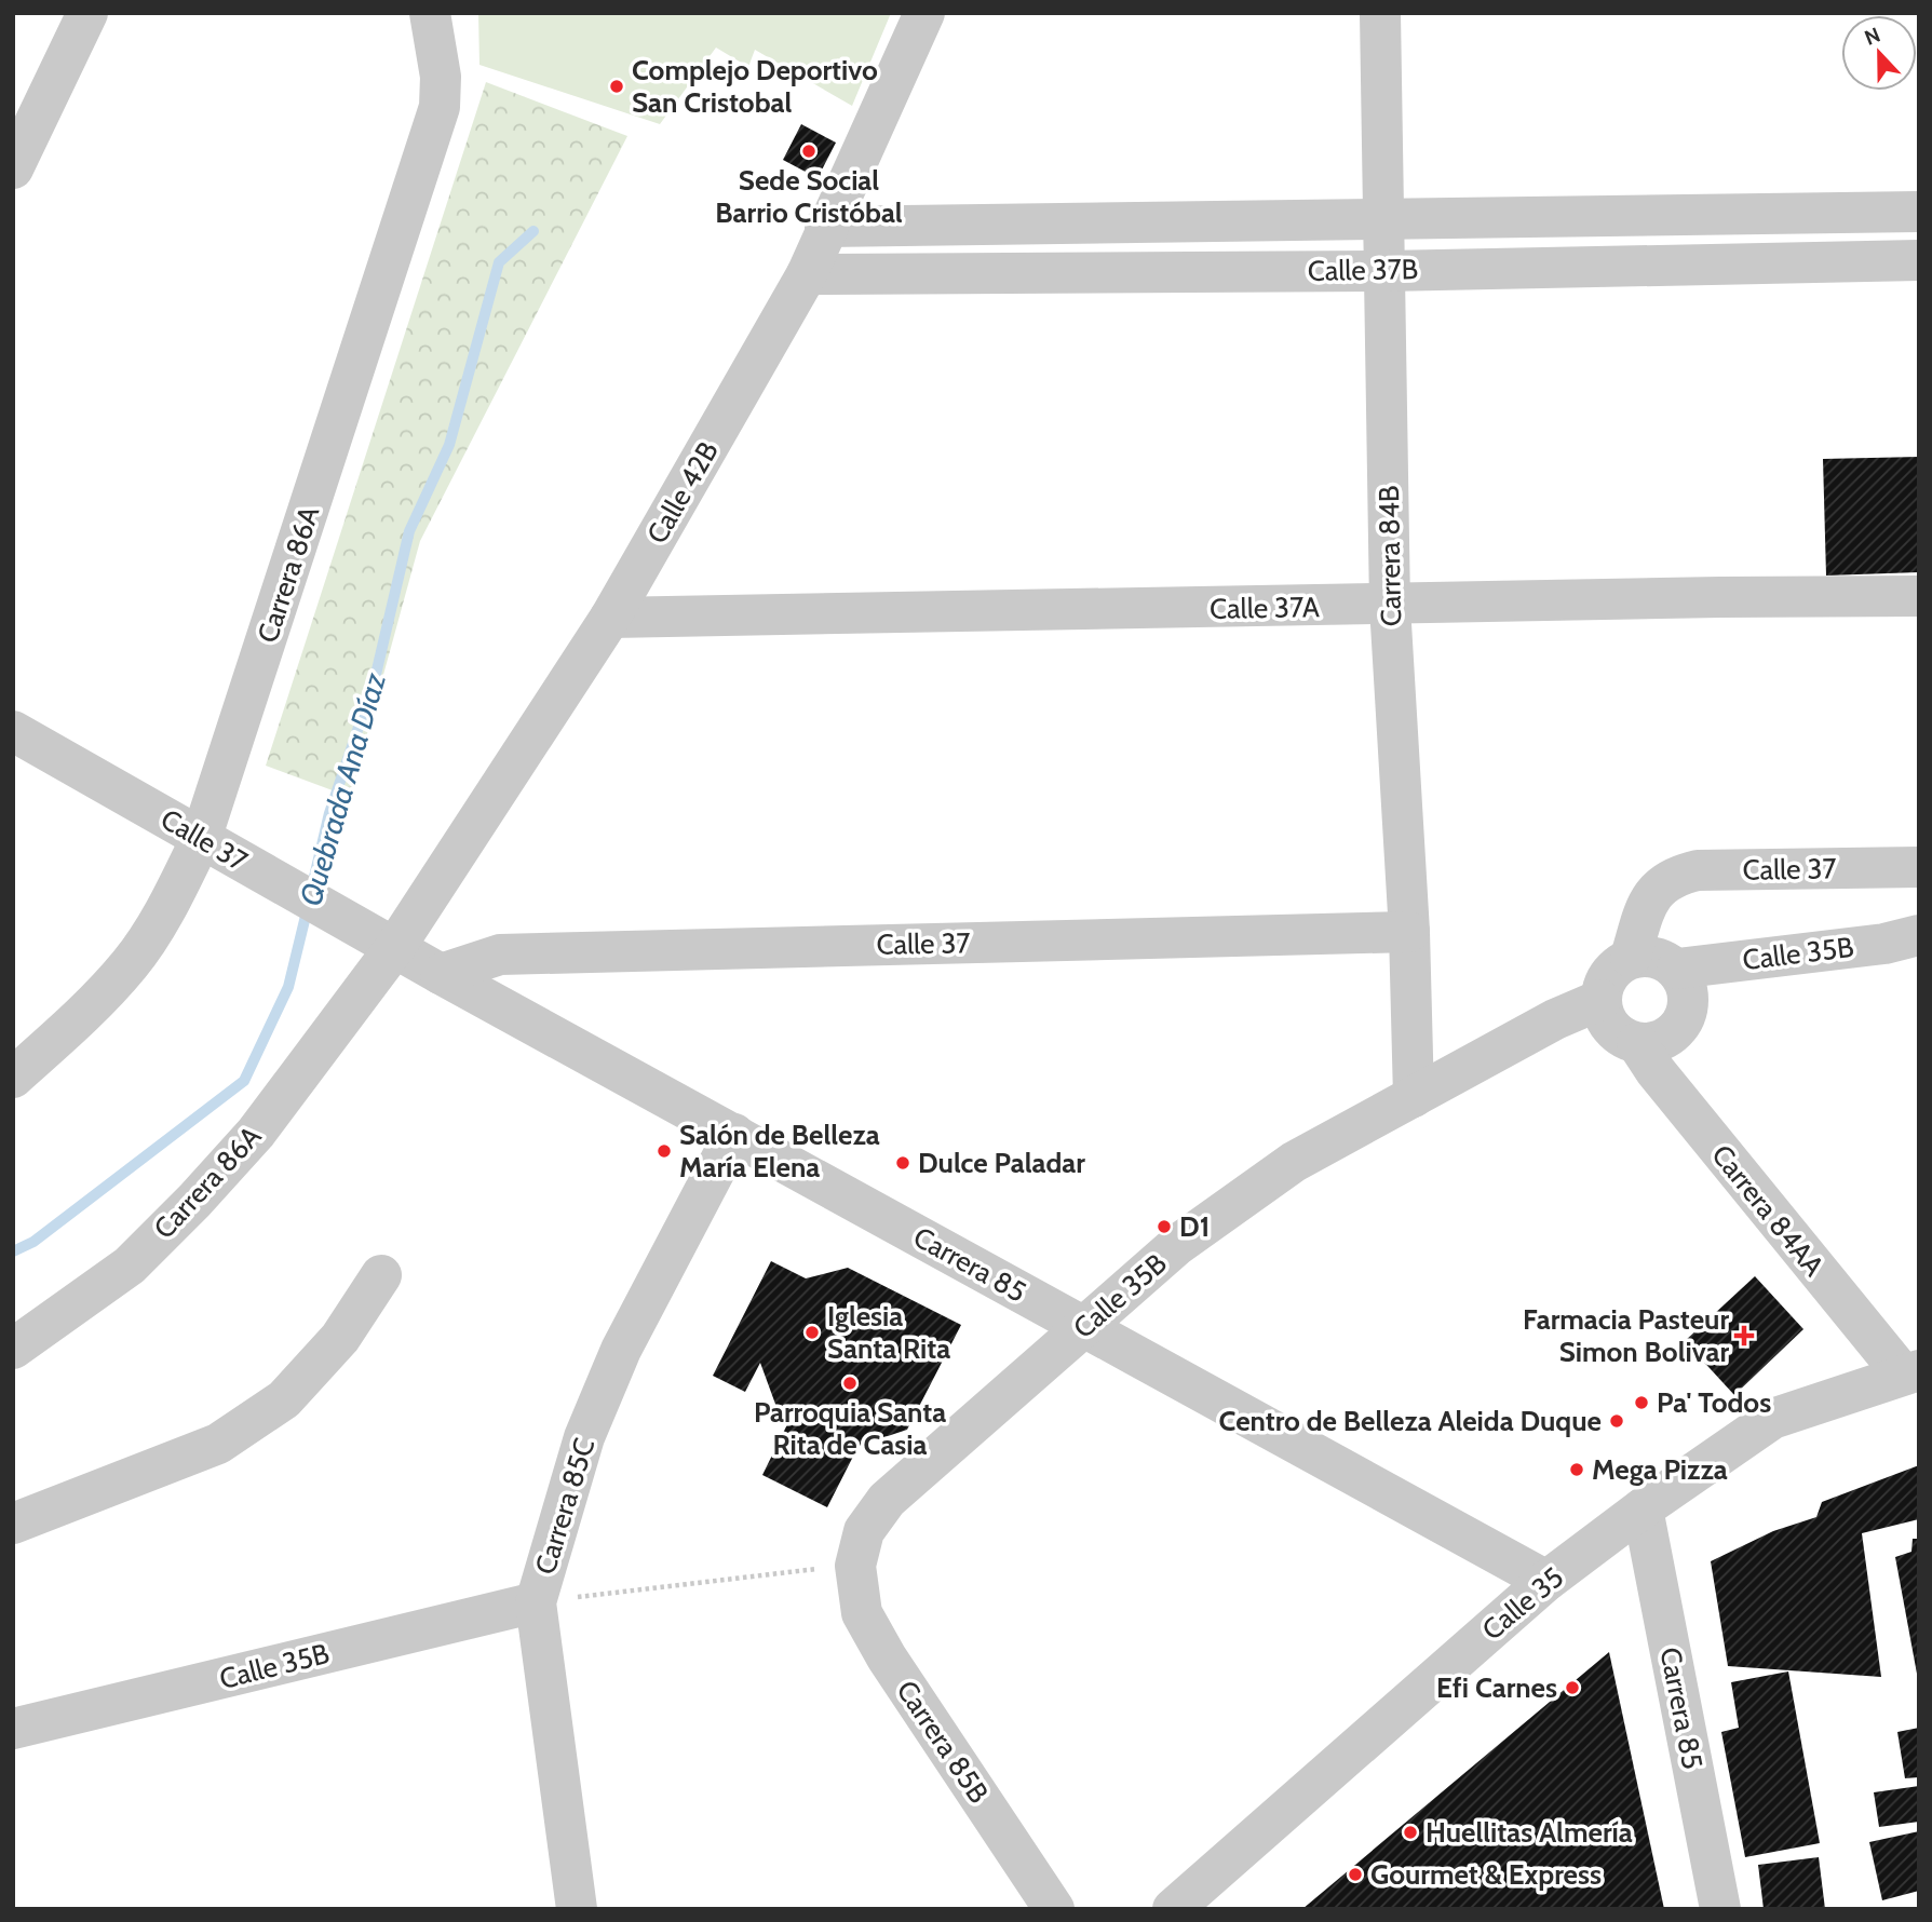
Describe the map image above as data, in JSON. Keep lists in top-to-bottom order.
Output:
{
  "streets": {
    "street": [
      "Calle 37B",
      "Calle 42B",
      "Carrera 84B",
      "Carrera 86A",
      "Calle 37A",
      "Calle 37",
      "Calle 35B",
      "Carrera 84AA",
      "Carrera 85",
      "Carrera 85C",
      "Calle 35",
      "Carrera 85B"
    ]
  },
  "crossings": [
    ["Calle 37B", "Calle 42B"],
    ["Calle 37B", "Carrera 84B"],
    ["Calle 42B", "Carrera 86A"],
    ["Calle 42B", "Calle 37A"],
    ["Calle 42B", "Calle 37"],
    ["Calle 42B", "Carrera 85"],
    ["Carrera 84B", "Calle 37A"],
    ["Carrera 84B", "Calle 37"],
    ["Carrera 84B", "Calle 35B"],
    ["Carrera 86A", "Calle 37"],
    ["Carrera 86A", "Carrera 85"],
    ["Calle 37", "Calle 35B"],
    ["Calle 37", "Carrera 84AA"],
    ["Calle 37", "Carrera 85"],
    ["Calle 35B", "Carrera 84AA"],
    ["Calle 35B", "Carrera 85"],
    ["Calle 35B", "Carrera 85C"],
    ["Calle 35B", "Carrera 85B"],
    ["Carrera 84AA", "Calle 35"],
    ["Carrera 85", "Carrera 85C"],
    ["Carrera 85", "Calle 35"]
  ],
  "water": ["Quebrada Ana Díaz"],
  "places": {
    "other": [
      "Complejo Deportivo San Cristobal",
      "Sede Social Barrio Cristóbal",
      "Salón de Belleza María Elena",
      "Dulce Paladar",
      "D1",
      "Iglesia Santa Rita",
      "Parroquia Santa Rita de Casia",
      "Pa' Todos",
      "Centro de Belleza Aleida Duque",
      "Mega Pizza",
      "Efi Carnes",
      "Huellitas Almería",
      "Gourmet & Express"
    ],
    "health": ["Farmacia Pasteur Simon Bolivar"]
  },
  "north": "top"
}
